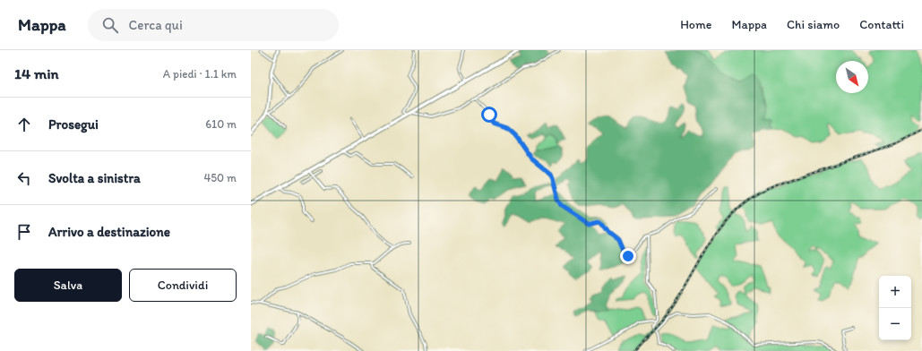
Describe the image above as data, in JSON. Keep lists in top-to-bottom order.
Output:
{
  "north": "bottom right",
  "page": {
    "header": "Mappa",
    "search": "Cerca qui",
    "nav": [
      "Home",
      "Mappa",
      "Chi siamo",
      "Contatti"
    ],
    "heading": ["14 min", "A piedi · 1.1 km"],
    "list": [
      ["Prosegui", "610 m"],
      ["Svolta a sinistra", "450 m"],
      "Arrivo a destinazione"
    ],
    "buttons": ["Salva", "Condividi"],
    "map_buttons": ["+", "−"]
  }
}
